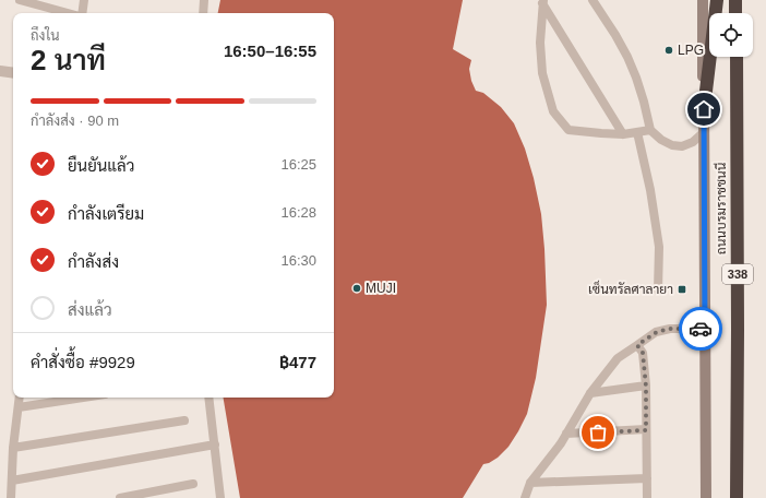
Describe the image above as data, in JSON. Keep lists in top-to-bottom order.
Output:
{
  "streets": {
    "highway": ["ถนนบรมราชชนนี", "338"]
  },
  "places": {
    "other": ["LPG", "MUJI"],
    "transit": ["เซ็นทรัลศาลายา"]
  },
  "page": {
    "heading": ["2 นาที", "ถึงใน", "16:50–16:55"],
    "panel": ["คำสั่งซื้อ #9929", "฿477"],
    "bar": "กำลังส่ง · 90 m",
    "list": [
      ["ยืนยันแล้ว", "16:25"],
      ["กำลังเตรียม", "16:28"],
      ["กำลังส่ง", "16:30"],
      "ส่งแล้ว"
    ]
  }
}
